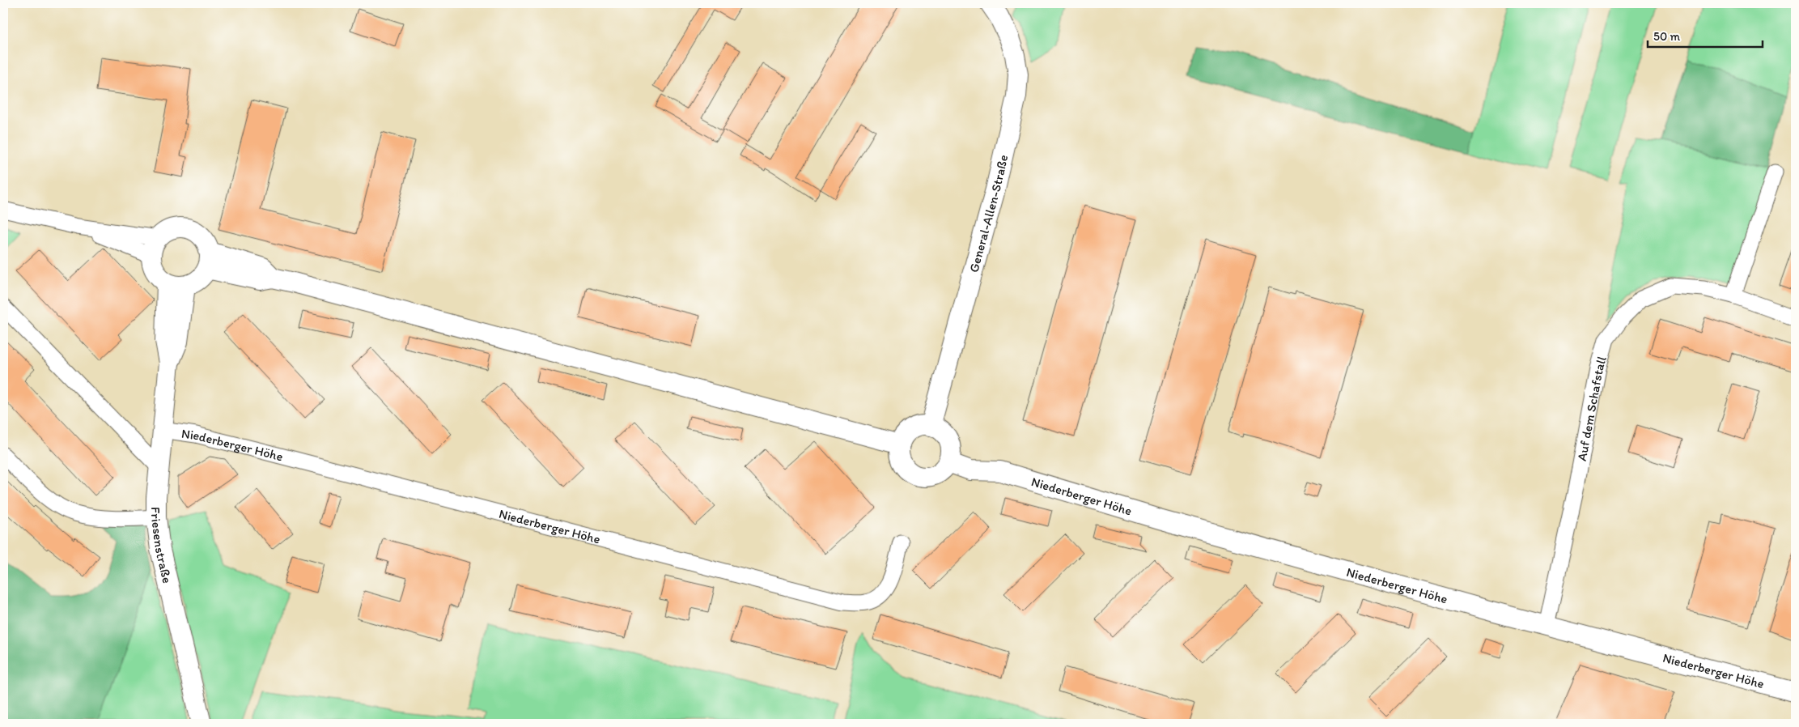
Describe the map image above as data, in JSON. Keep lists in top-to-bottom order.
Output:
{
  "streets": {
    "street": [
      "General-Allen-Straße",
      "Auf dem Schafstall",
      "Niederberger Höhe",
      "Friesenstraße"
    ]
  },
  "crossings": [
    ["General-Allen-Straße", "Niederberger Höhe"],
    ["Auf dem Schafstall", "Niederberger Höhe"],
    ["Niederberger Höhe", "Friesenstraße"]
  ],
  "scale_bar": "50 m"
}
